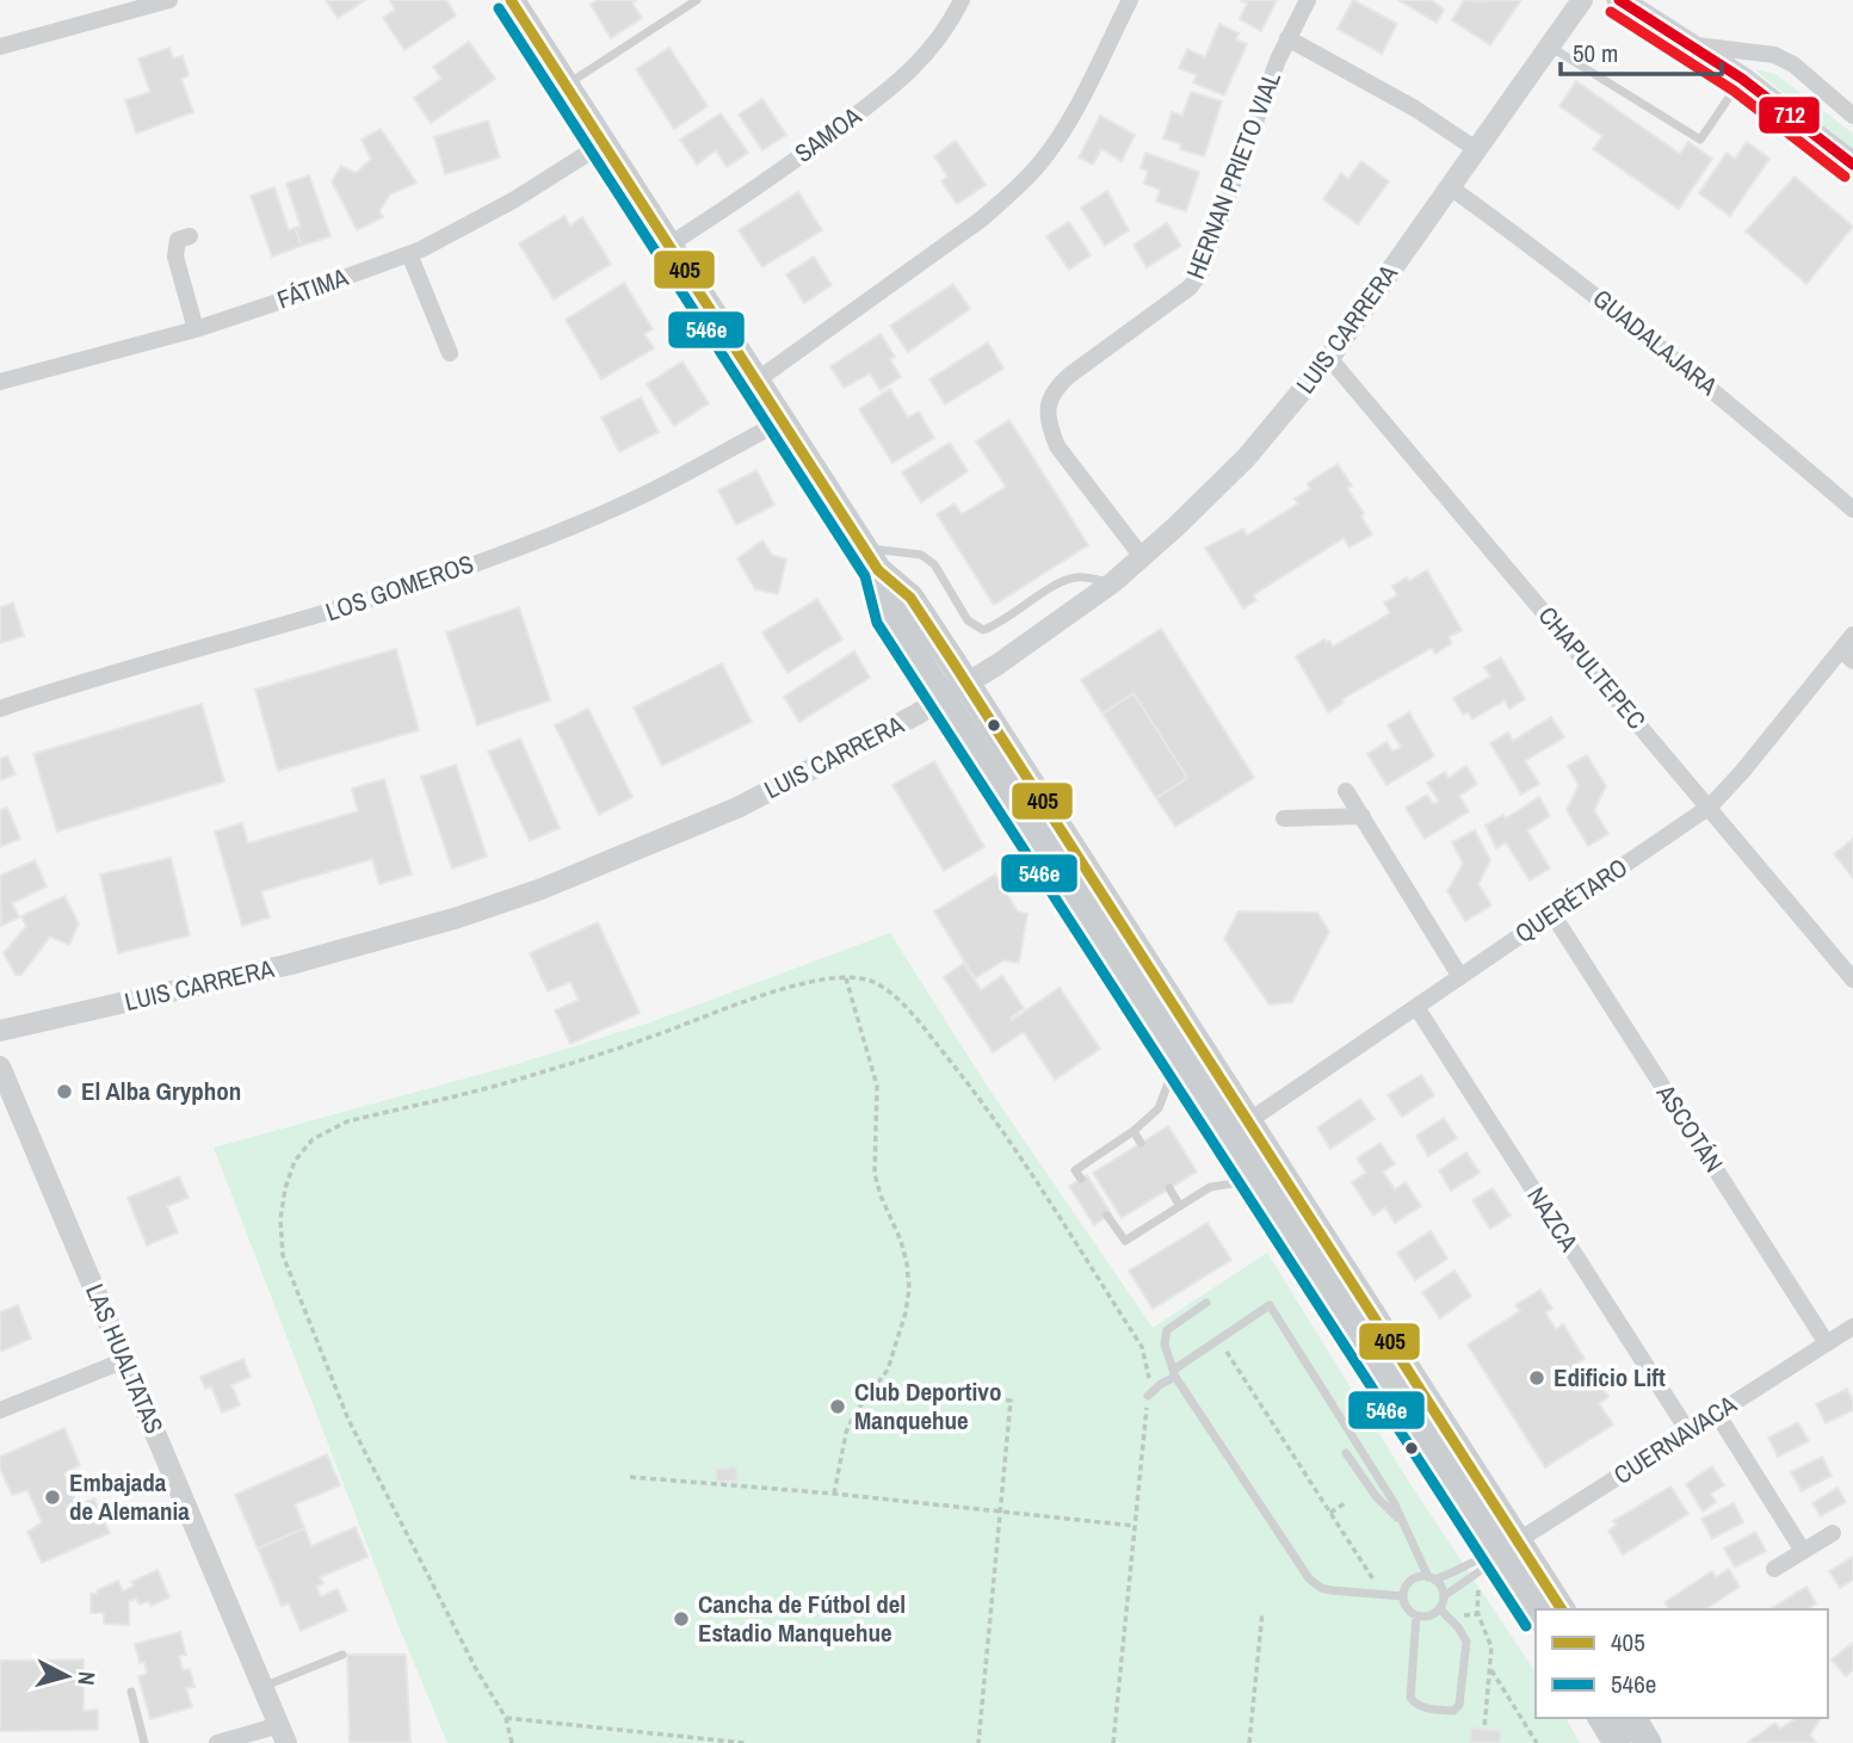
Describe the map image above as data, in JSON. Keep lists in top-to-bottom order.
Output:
{
  "streets": {
    "street": [
      "SAMOA",
      "HERNAN PRIETO VIAL",
      "FÁTIMA",
      "LUIS CARRERA",
      "GUADALAJARA",
      "LOS GOMEROS",
      "CHAPULTEPEC",
      "QUERÉTARO",
      "ASCOTÁN",
      "NAZCA",
      "LAS HUALTATAS",
      "CUERNAVACA"
    ]
  },
  "crossings": [
    ["HERNAN PRIETO VIAL", "LUIS CARRERA"],
    ["LUIS CARRERA", "GUADALAJARA"],
    ["LUIS CARRERA", "CHAPULTEPEC"],
    ["CHAPULTEPEC", "QUERÉTARO"],
    ["QUERÉTARO", "ASCOTÁN"],
    ["QUERÉTARO", "NAZCA"],
    ["ASCOTÁN", "CUERNAVACA"],
    ["NAZCA", "CUERNAVACA"]
  ],
  "places": [
    "El Alba Gryphon",
    "Edificio Lift",
    "Club Deportivo Manquehue",
    "Embajada de Alemania",
    "Cancha de Fútbol del Estadio Manquehue"
  ],
  "lines": ["transit line 405", "transit line 712", "transit line 546e"],
  "legend": ["405", "546e"],
  "scale_bar": "50 m",
  "north": "right"
}
